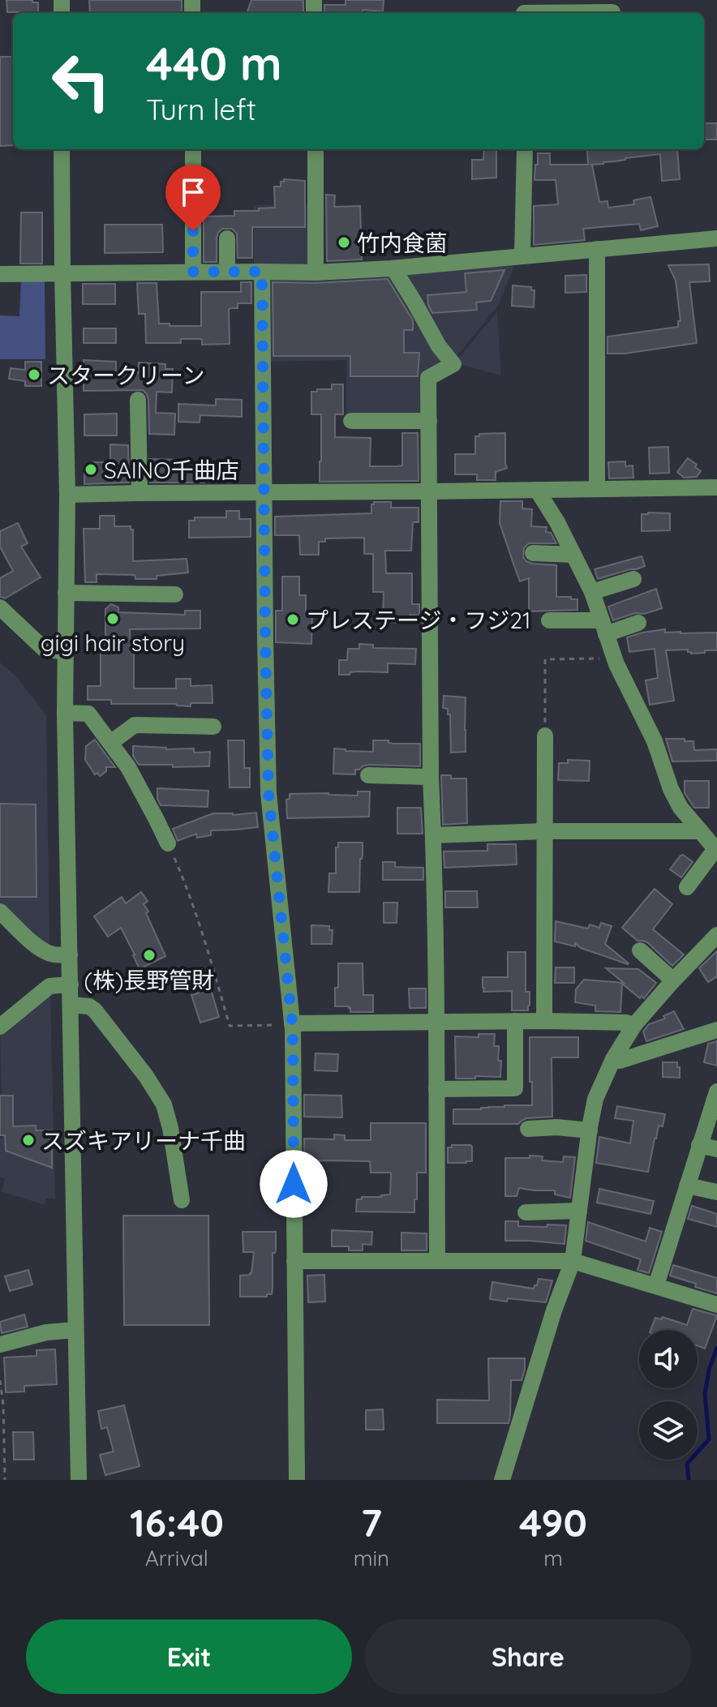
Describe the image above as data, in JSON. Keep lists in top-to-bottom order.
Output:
{
  "places": [
    "竹内食菌",
    "スタークリーン",
    "SAINO千曲店",
    "gigi hair story",
    "プレステージ・フジ21",
    "(株)長野管財",
    "スズキアリーナ千曲"
  ],
  "page": {
    "turn": ["440 m", "Turn left"],
    "eta": [
      "16:40",
      "Arrival",
      "7",
      "min",
      "490",
      "m"
    ],
    "buttons": ["Exit", "Share"]
  }
}
